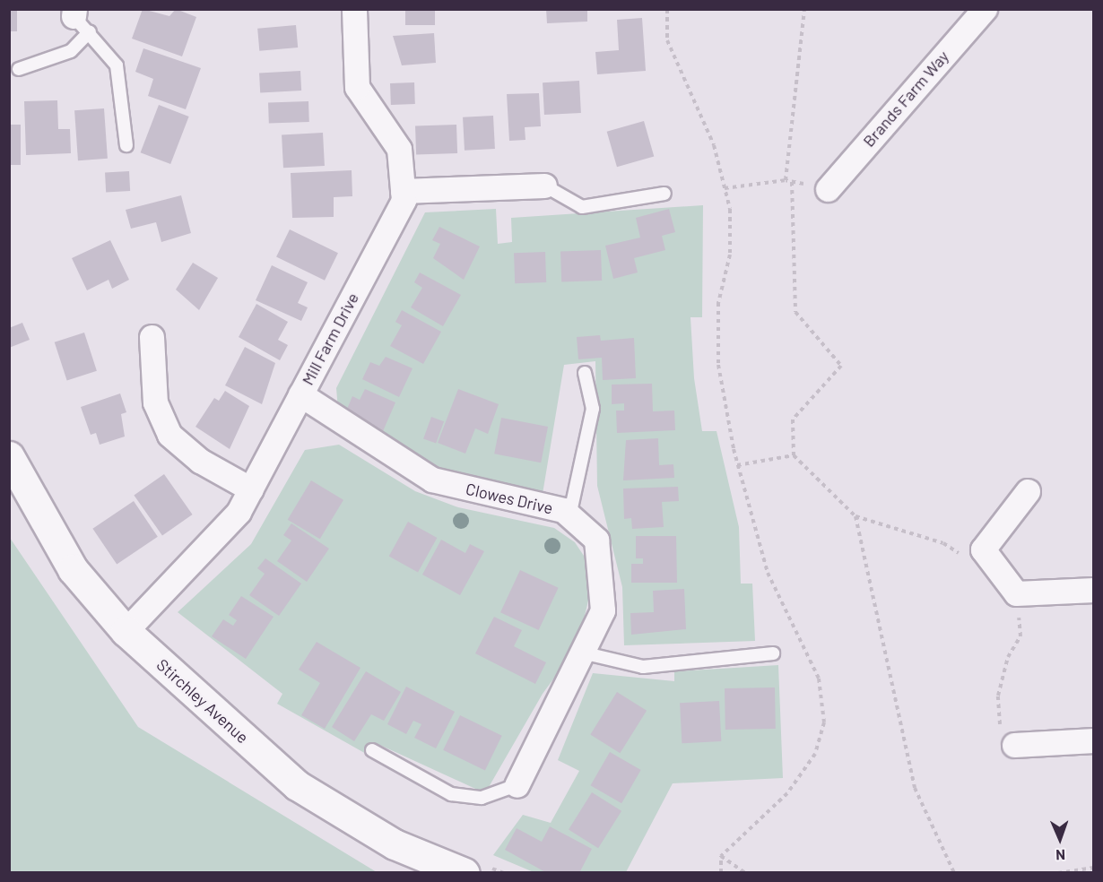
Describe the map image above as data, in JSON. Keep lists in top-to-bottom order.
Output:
{
  "streets": {
    "street": [
      "Brands Farm Way",
      "Mill Farm Drive",
      "Clowes Drive",
      "Stirchley Avenue"
    ]
  },
  "crossings": [
    ["Mill Farm Drive", "Clowes Drive"],
    ["Mill Farm Drive", "Stirchley Avenue"]
  ],
  "north": "bottom"
}
